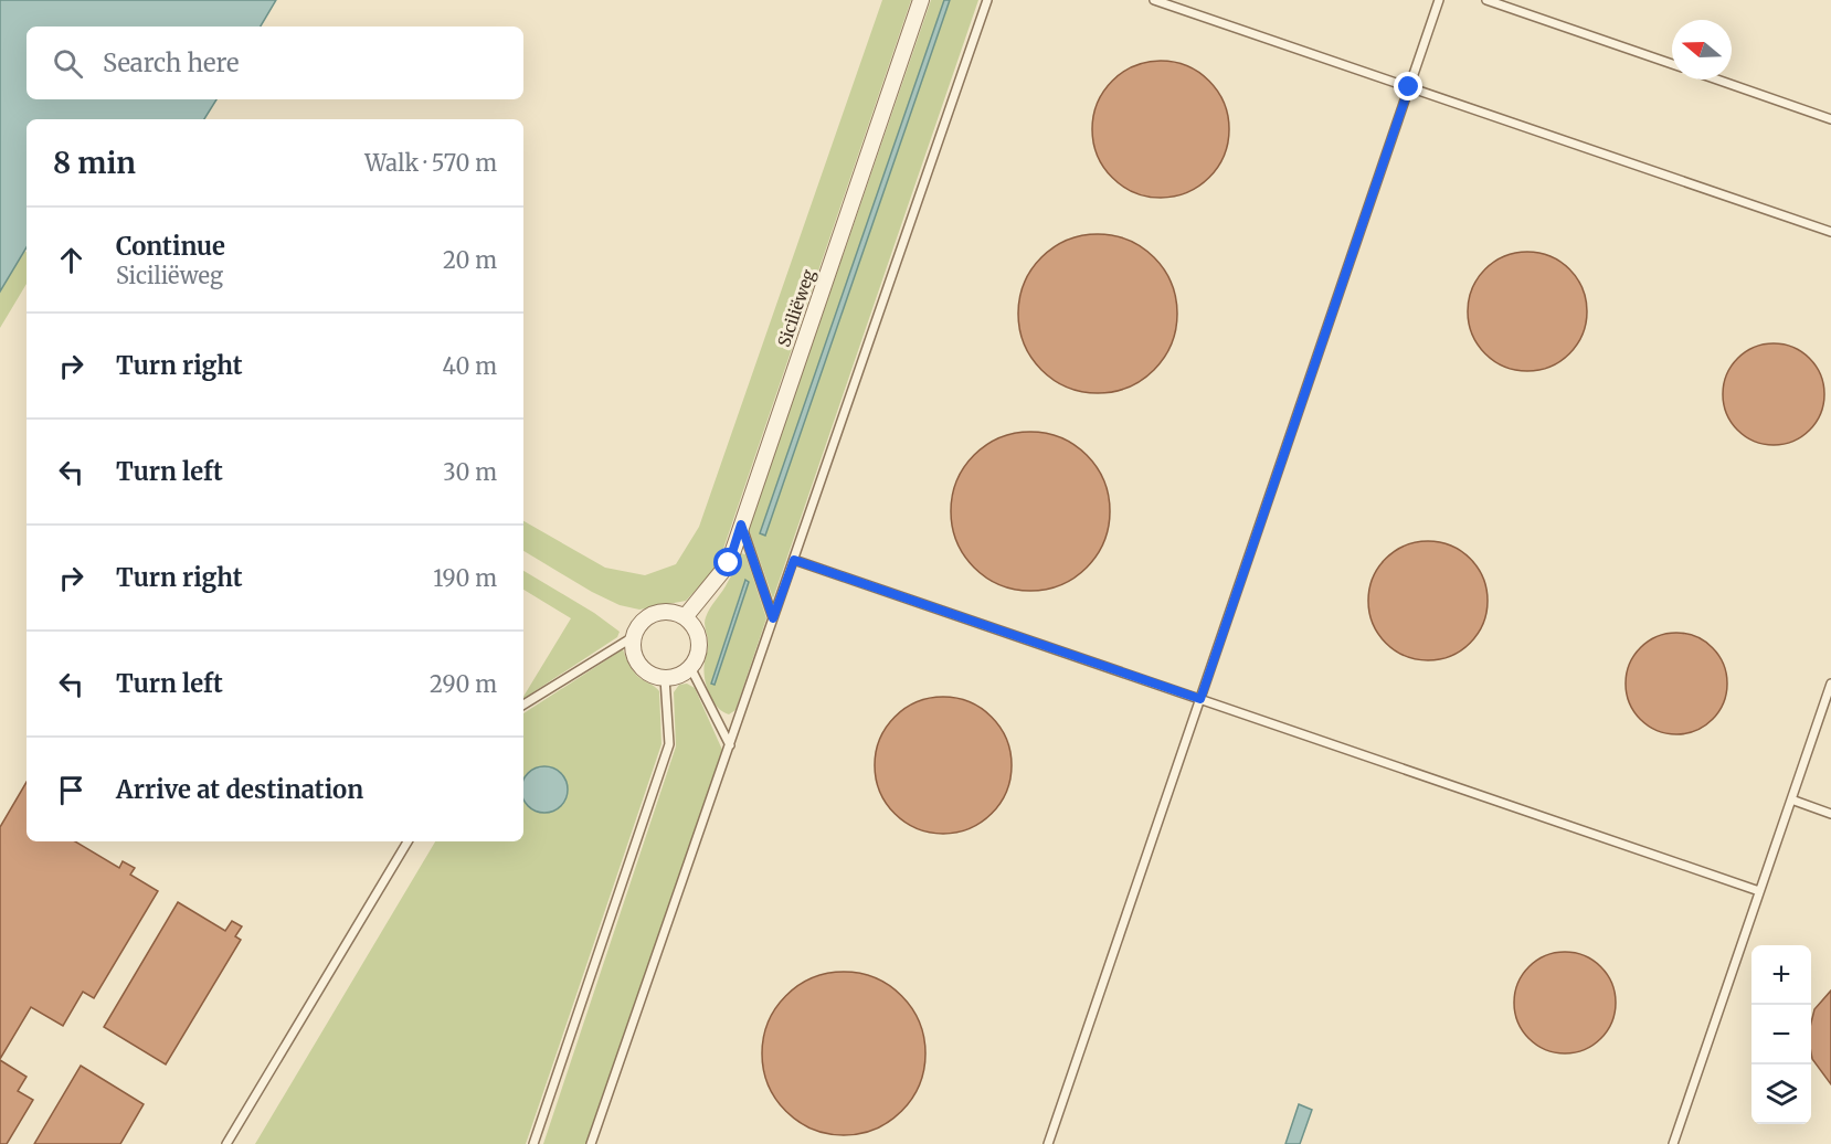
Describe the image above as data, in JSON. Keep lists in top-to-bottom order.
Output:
{
  "streets": {
    "street": ["Siciliëweg"]
  },
  "north": "left",
  "page": {
    "search": "Search here",
    "heading": ["8 min", "Walk · 570 m"],
    "list": [
      ["Continue", "Siciliëweg", "20 m"],
      ["Turn right", "40 m"],
      ["Turn left", "30 m"],
      ["Turn right", "190 m"],
      ["Turn left", "290 m"],
      "Arrive at destination"
    ],
    "map_buttons": ["+", "−"]
  }
}
